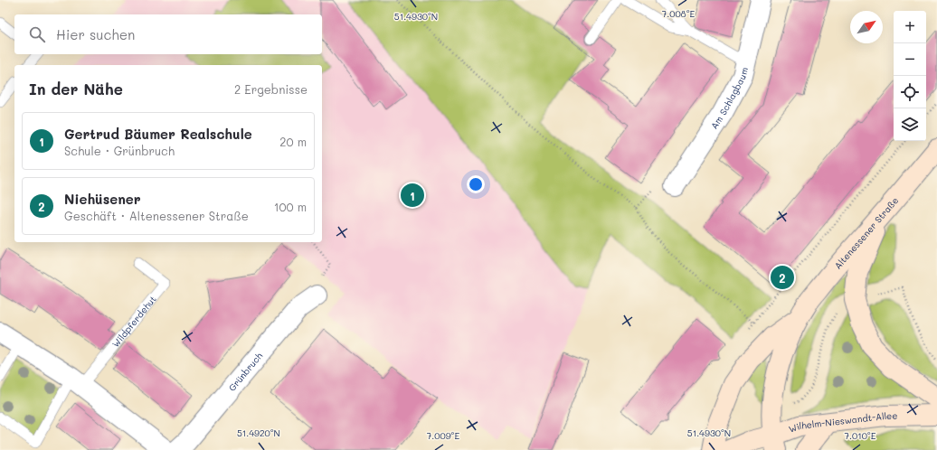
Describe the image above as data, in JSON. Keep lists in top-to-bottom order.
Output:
{
  "streets": {
    "main road": ["Altenessener Straße", "Wilhelm-Nieswandt-Allee"],
    "street": ["Am Schlagbaum", "Grünbruch"],
    "lane": ["Wildpferdehut"]
  },
  "crossings": [
    ["Altenessener Straße", "Wilhelm-Nieswandt-Allee"]
  ],
  "north": "top right",
  "page": {
    "map_buttons": ["+", "−"],
    "search": "Hier suchen",
    "heading": ["In der Nähe", "2 Ergebnisse"],
    "list": [
      {
        "mark": "1",
        "name": "Gertrud Bäumer Realschule",
        "note": "Schule · Grünbruch",
        "value": "20 m"
      },
      {
        "mark": "2",
        "name": "Niehüsener",
        "note": "Geschäft · Altenessener Straße",
        "value": "100 m"
      }
    ],
    "pins": ["1", "2"]
  },
  "coordinates": [
    "7.008°E",
    "51.4930°N",
    "51.4920°N",
    "7.009°E",
    "7.010°E"
  ]
}
